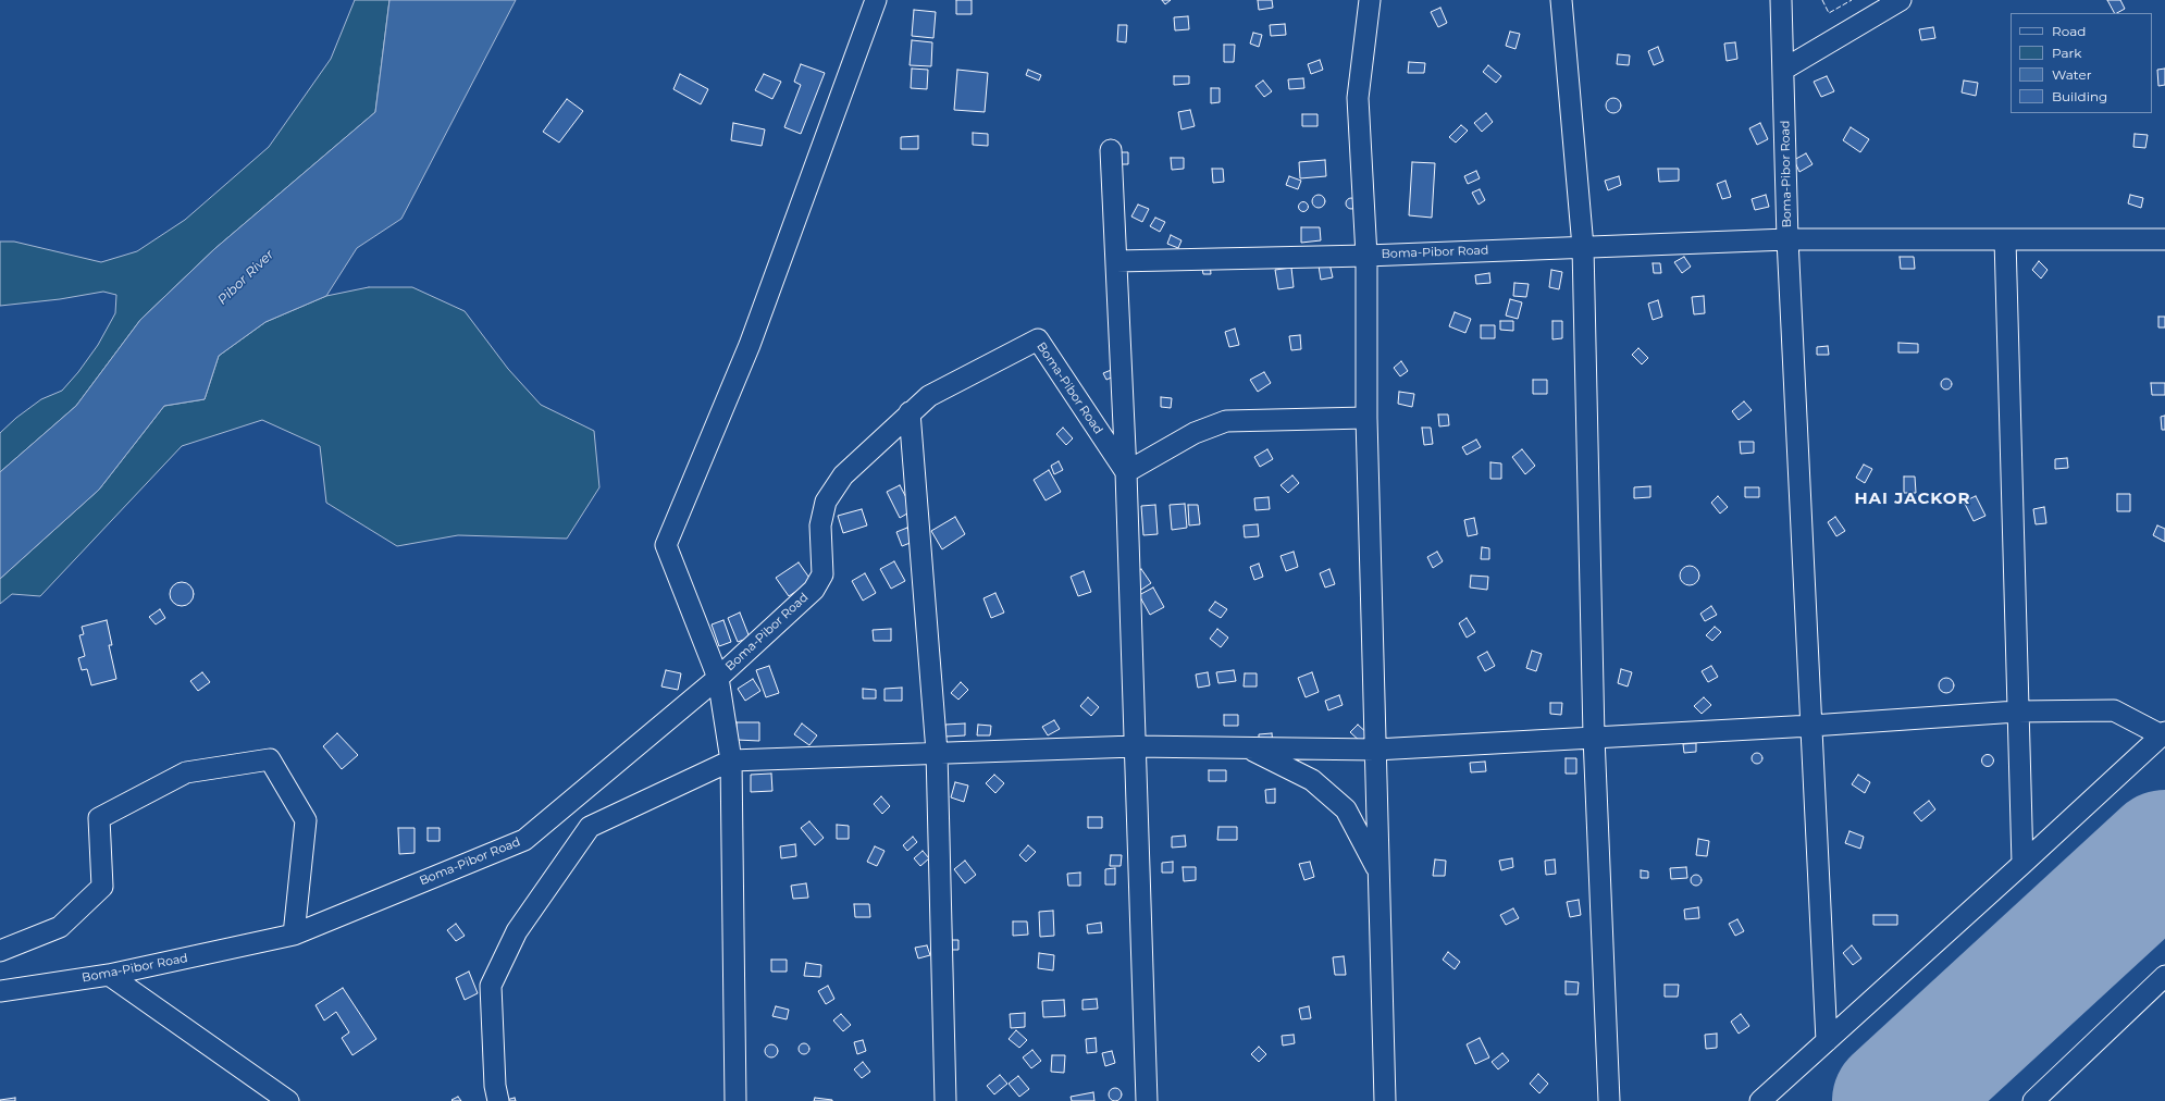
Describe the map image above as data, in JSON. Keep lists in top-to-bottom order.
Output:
{
  "streets": {
    "street": ["Boma-Pibor Road"]
  },
  "districts": ["HAI JACKOR"],
  "water": ["Pibor River"],
  "legend": [
    "Road",
    "Park",
    "Water",
    "Building"
  ]
}
